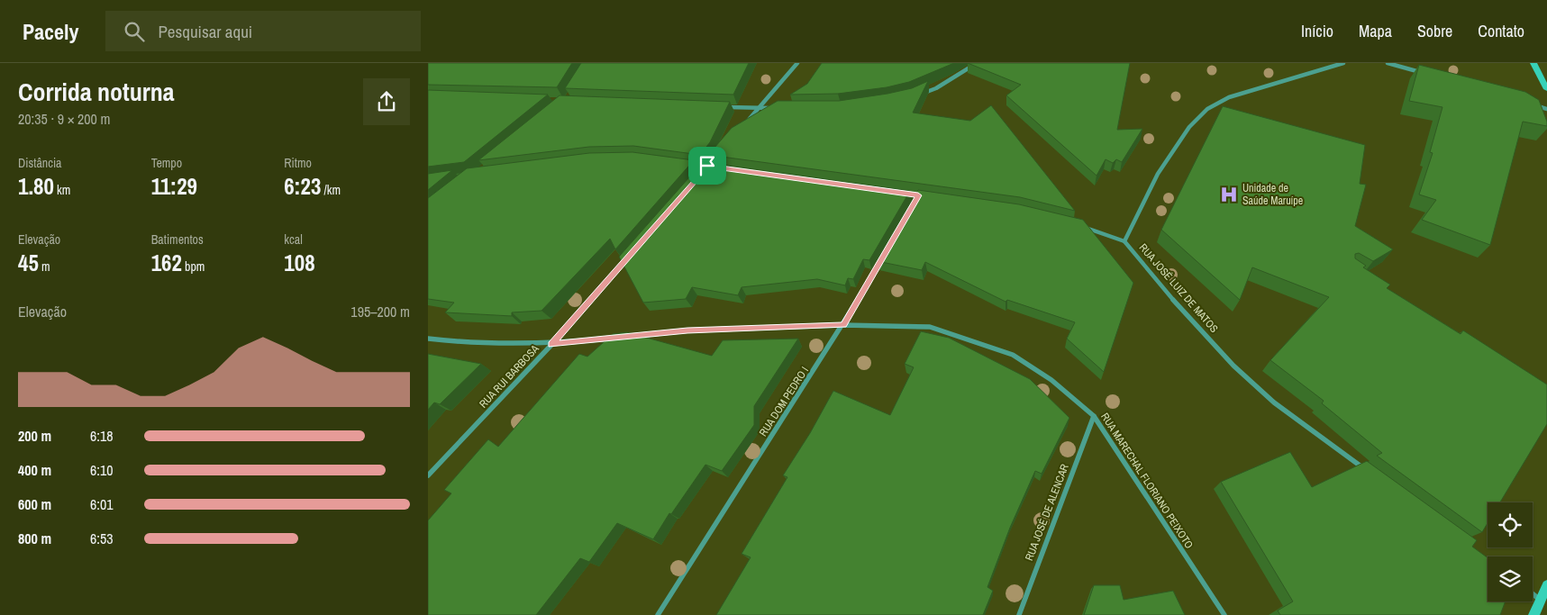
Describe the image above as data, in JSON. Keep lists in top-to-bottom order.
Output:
{
  "streets": {
    "street": [
      "RUA JOSÉ LUIZ DE MATOS",
      "RUA RUI BARBOSA",
      "RUA DOM PEDRO I",
      "RUA MARECHAL FLORIANO PEIXOTO",
      "RUA JOSÉ DE ALENCAR"
    ]
  },
  "crossings": [
    ["RUA DOM PEDRO I", "RUA MARECHAL FLORIANO PEIXOTO"],
    ["RUA MARECHAL FLORIANO PEIXOTO", "RUA JOSÉ DE ALENCAR"]
  ],
  "places": {
    "hospital": ["Unidade de Saúde Maruípe"]
  },
  "page": {
    "header": "Pacely",
    "search": "Pesquisar aqui",
    "nav": [
      "Início",
      "Mapa",
      "Sobre",
      "Contato"
    ],
    "heading": ["Corrida noturna", "20:35 · 9 × 200 m"],
    "stats": [
      ["Distância", "1.80 km"],
      ["Tempo", "11:29"],
      ["Ritmo", "6:23 /km"],
      ["Elevação", "45 m"],
      ["Batimentos", "162 bpm"],
      ["kcal", "108"]
    ],
    "chart": ["Elevação", "195–200 m"],
    "list": [
      {
        "name": "200 m",
        "note": "6:18"
      },
      {
        "name": "400 m",
        "note": "6:10"
      },
      {
        "name": "600 m",
        "note": "6:01"
      },
      {
        "name": "800 m",
        "note": "6:53"
      }
    ]
  }
}
